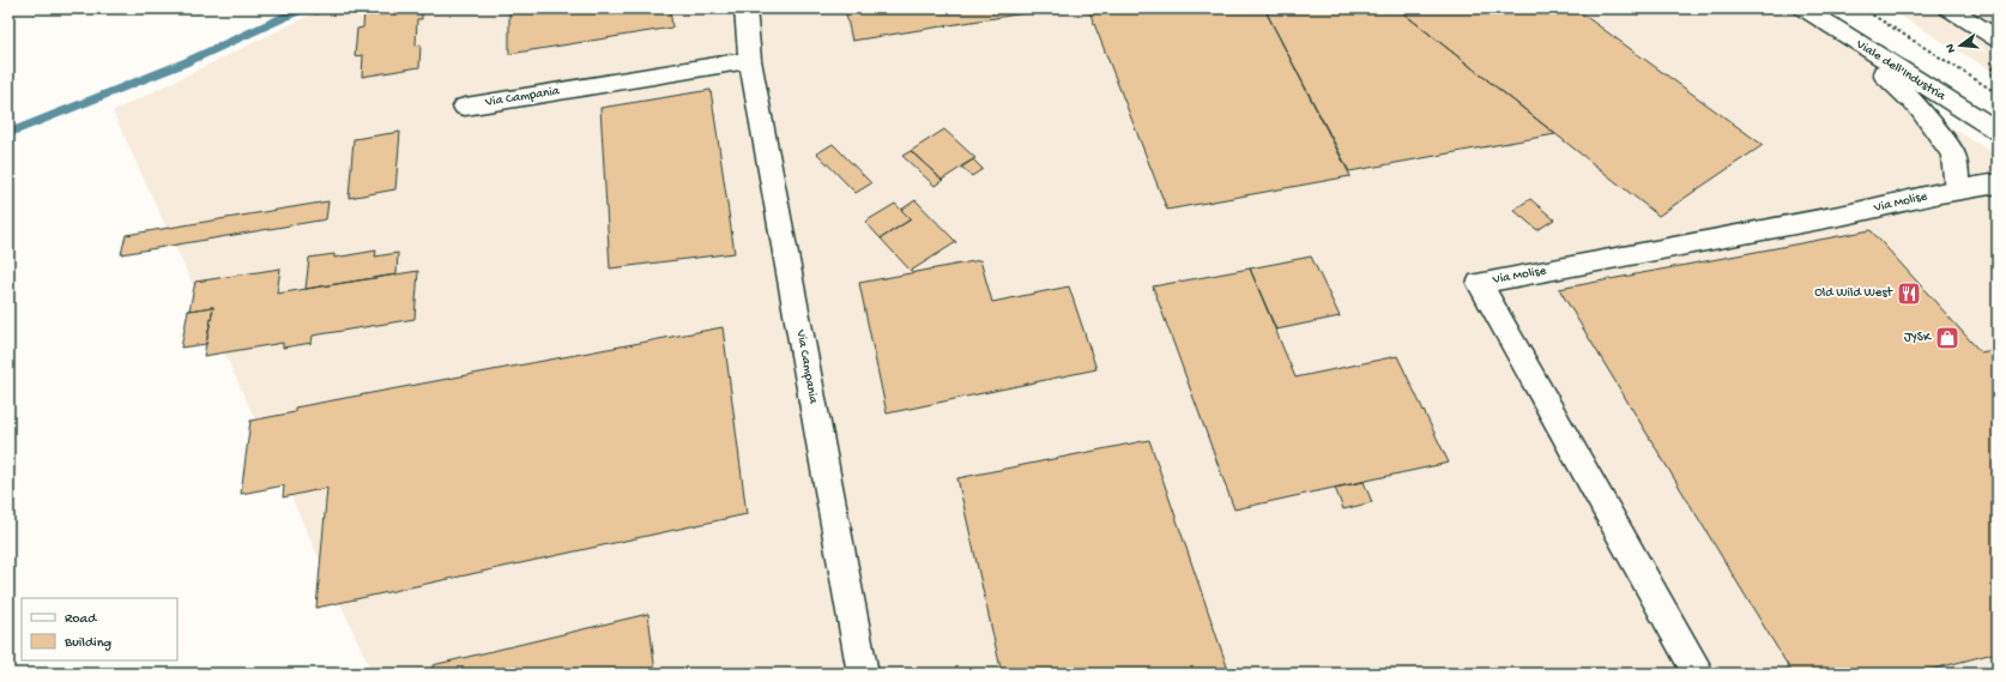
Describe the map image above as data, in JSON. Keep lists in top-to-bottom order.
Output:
{
  "streets": {
    "street": ["Viale dell'Industria", "Via Campania", "Via Molise"]
  },
  "places": {
    "restaurant": ["Old Wild West"],
    "shop": ["JYSK"]
  },
  "legend": ["Road", "Building"],
  "north": "left"
}
